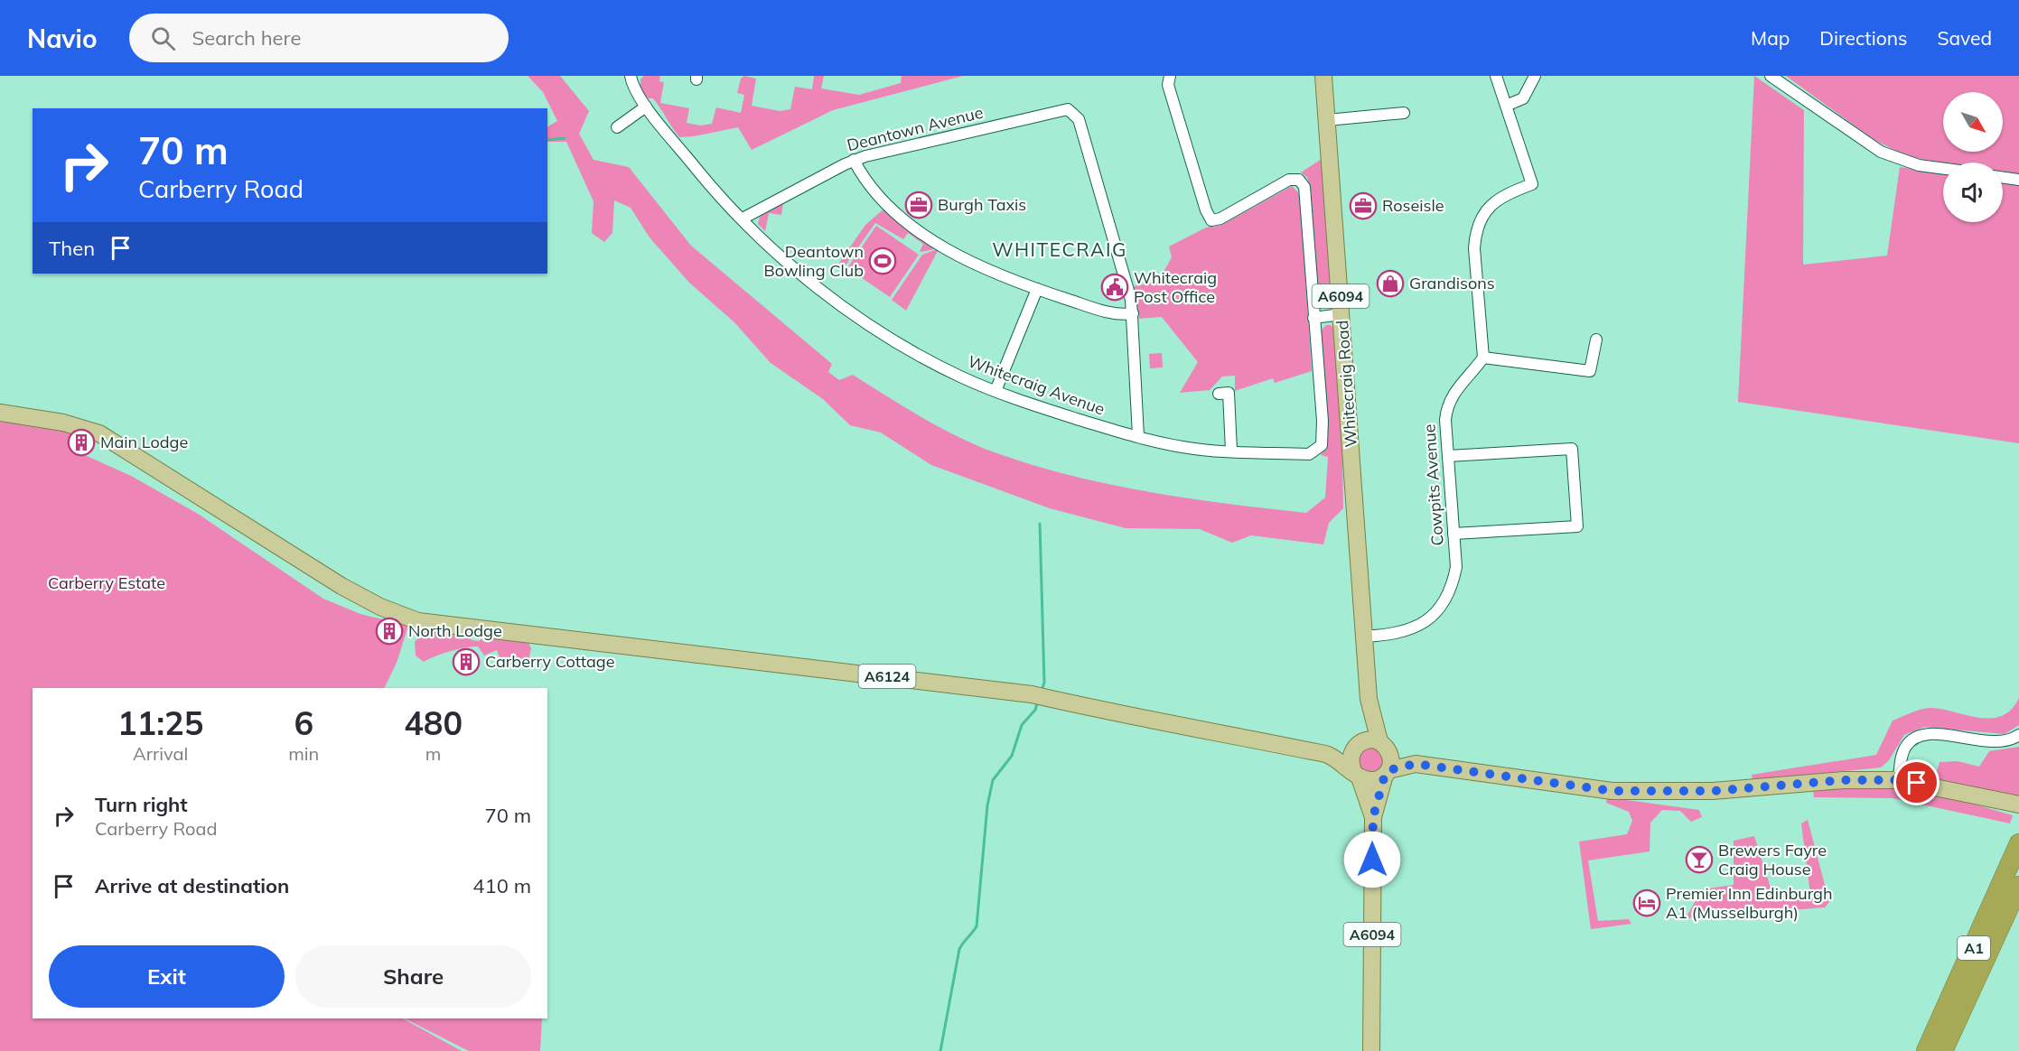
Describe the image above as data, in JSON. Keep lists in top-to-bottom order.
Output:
{
  "streets": {
    "highway": ["A1"],
    "main road": ["A6094", "Whitecraig Road", "A6124"],
    "street": ["Deantown Avenue", "Whitecraig Avenue", "Cowpits Avenue"]
  },
  "crossings": [
    ["Deantown Avenue", "Whitecraig Avenue"],
    ["A6094", "Whitecraig Road"],
    ["A6094", "Cowpits Avenue"],
    ["A6094", "A6124"],
    ["Whitecraig Road", "Cowpits Avenue"]
  ],
  "districts": ["WHITECRAIG"],
  "parks": ["Carberry Estate"],
  "places": {
    "office": ["Burgh Taxis", "Roseisle"],
    "sports": ["Deantown Bowling Club"],
    "shop": ["Grandisons"],
    "public building": ["Whitecraig Post Office"],
    "building": ["Main Lodge", "North Lodge", "Carberry Cottage"],
    "bar": ["Brewers Fayre Craig House"],
    "hotel": ["Premier Inn Edinburgh A1 (Musselburgh)"]
  },
  "north": "bottom right",
  "page": {
    "header": "Navio",
    "search": "Search here",
    "nav": ["Map", "Directions", "Saved"],
    "turn": ["70 m", "Carberry Road"],
    "then": "Then",
    "eta": [
      "11:25",
      "Arrival",
      "6",
      "min",
      "480",
      "m"
    ],
    "list": [
      {
        "name": "Turn right",
        "note": "Carberry Road",
        "value": "70 m"
      },
      {
        "name": "Arrive at destination",
        "value": "410 m"
      }
    ],
    "buttons": ["Exit", "Share"]
  }
}
